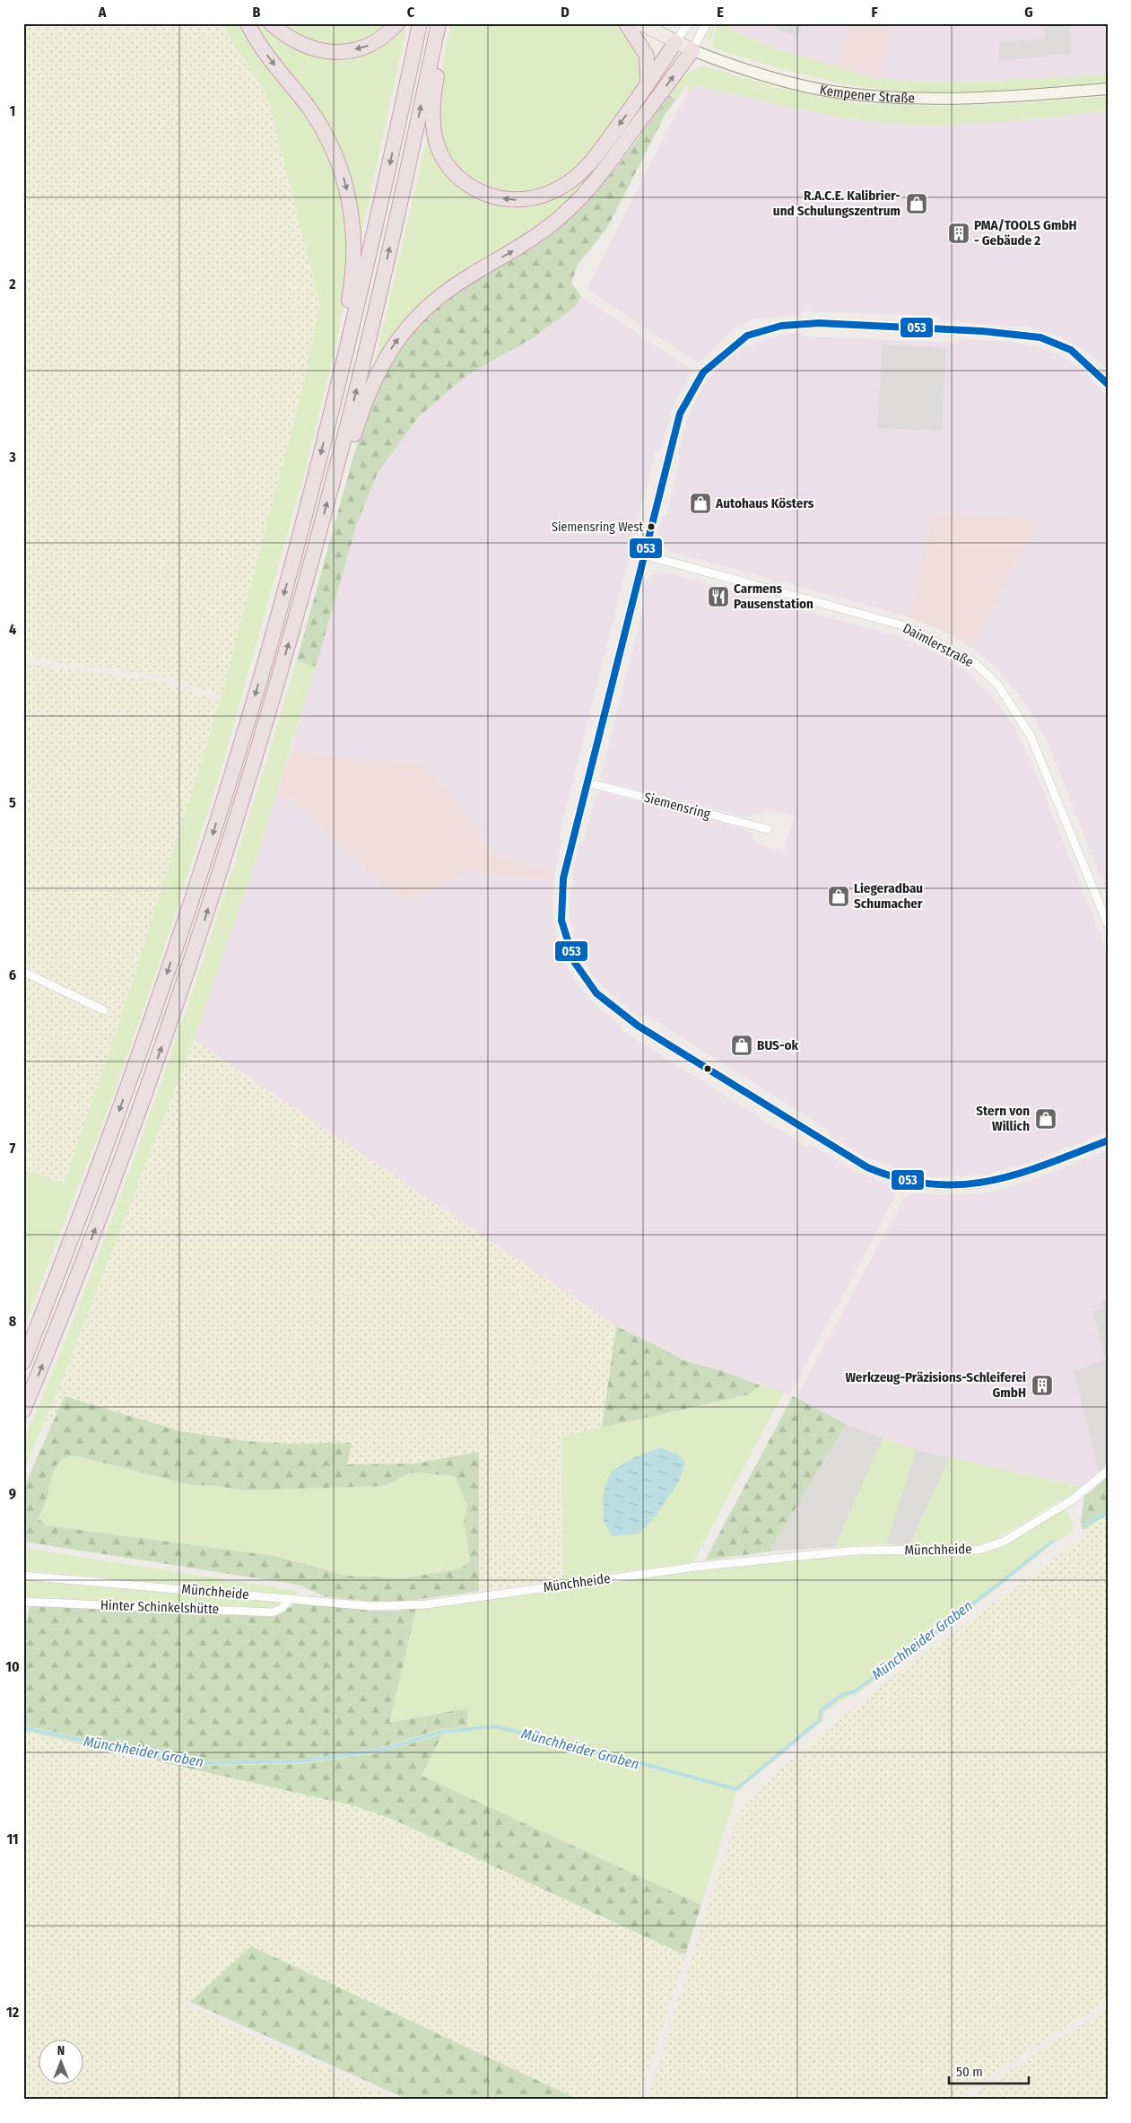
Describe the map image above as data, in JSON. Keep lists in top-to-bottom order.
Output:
{
  "streets": {
    "main road": ["Kempener Straße"],
    "street": [
      "Daimlerstraße",
      "Siemensring",
      "Münchheide",
      "Hinter Schinkelshütte"
    ]
  },
  "crossings": [
    ["Münchheide", "Hinter Schinkelshütte"]
  ],
  "water": ["Münchheider Graben"],
  "places": {
    "shop": [
      "R.A.C.E. Kalibrier- und Schulungszentrum",
      "Autohaus Kösters",
      "Liegeradbau Schumacher",
      "BUS-ok",
      "Stern von Willich"
    ],
    "building": ["PMA/TOOLS GmbH - Gebäude 2", "Werkzeug-Präzisions-Schleiferei GmbH"],
    "other": ["Siemensring West"],
    "restaurant": ["Carmens Pausenstation"]
  },
  "lines": ["transit line 053"],
  "scale_bar": "50 m",
  "north": "top",
  "grid": {
    "columns": [
      "A",
      "B",
      "C",
      "D",
      "E",
      "F",
      "G"
    ],
    "rows": [
      "1",
      "2",
      "3",
      "4",
      "5",
      "6",
      "7",
      "8",
      "9",
      "10",
      "11",
      "12"
    ]
  }
}
